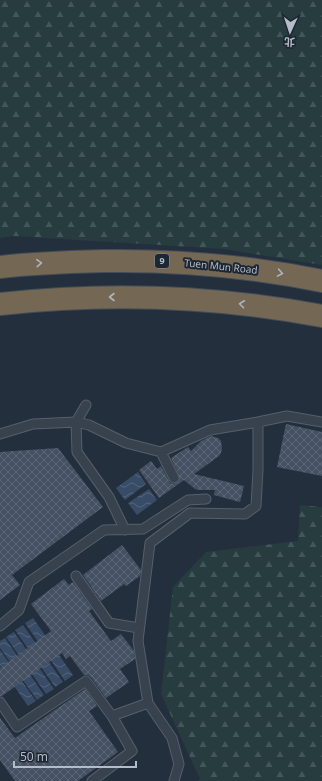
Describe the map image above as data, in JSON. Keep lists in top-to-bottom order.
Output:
{
  "streets": {
    "highway": ["9", "Tuen Mun Road"]
  },
  "scale_bar": "50 m",
  "north": "bottom"
}
